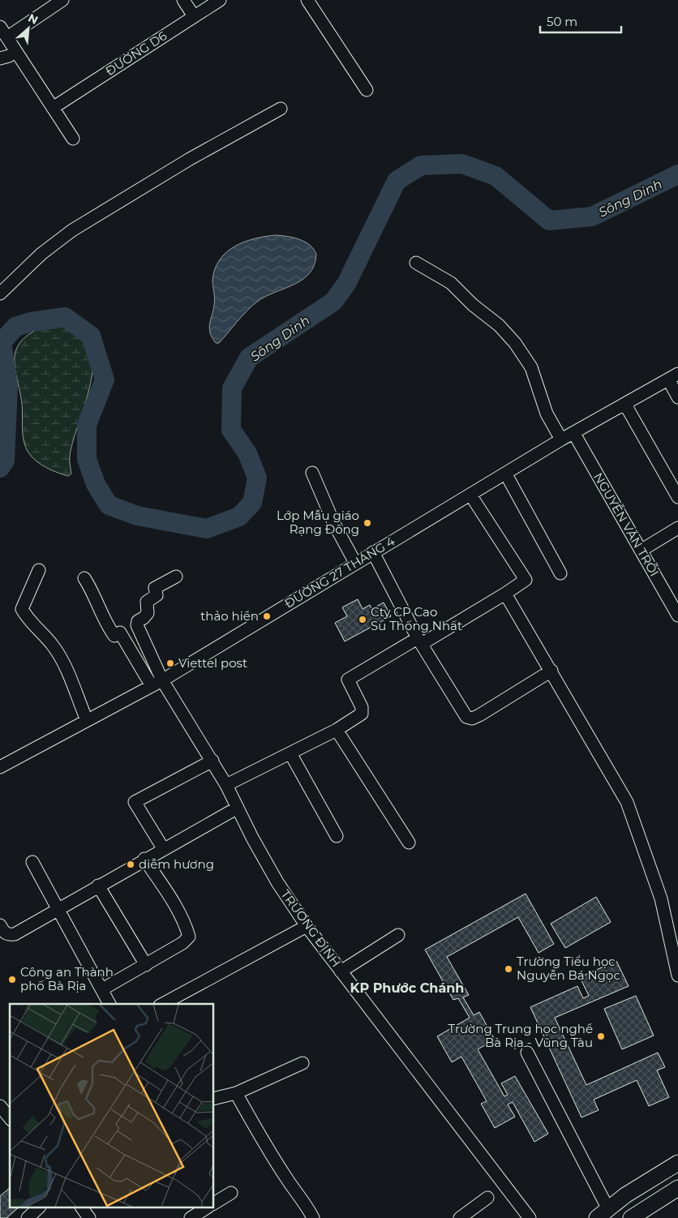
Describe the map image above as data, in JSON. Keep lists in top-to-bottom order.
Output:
{
  "streets": {
    "street": [
      "ĐƯỜNG D6",
      "NGUYỄN VĂN TRỖI",
      "ĐƯỜNG 27 THÁNG 4",
      "TRƯƠNG ĐỊNH"
    ]
  },
  "crossings": [
    ["NGUYỄN VĂN TRỖI", "ĐƯỜNG 27 THÁNG 4"],
    ["ĐƯỜNG 27 THÁNG 4", "TRƯƠNG ĐỊNH"]
  ],
  "districts": ["KP Phước Chánh"],
  "water": ["Sông Dinh"],
  "places": [
    "Lớp Mẫu giáo Rạng Đông",
    "thảo hiền",
    "Cty CP Cao Su Thống Nhất",
    "Viettel post",
    "diễm hương",
    "Trường Tiểu học Nguyễn Bá Ngọc",
    "Công an Thành phố Bà Rịa",
    "Trường Trung học nghề Bà Rịa - Vũng Tàu"
  ],
  "scale_bar": "50 m",
  "north": "top right"
}
